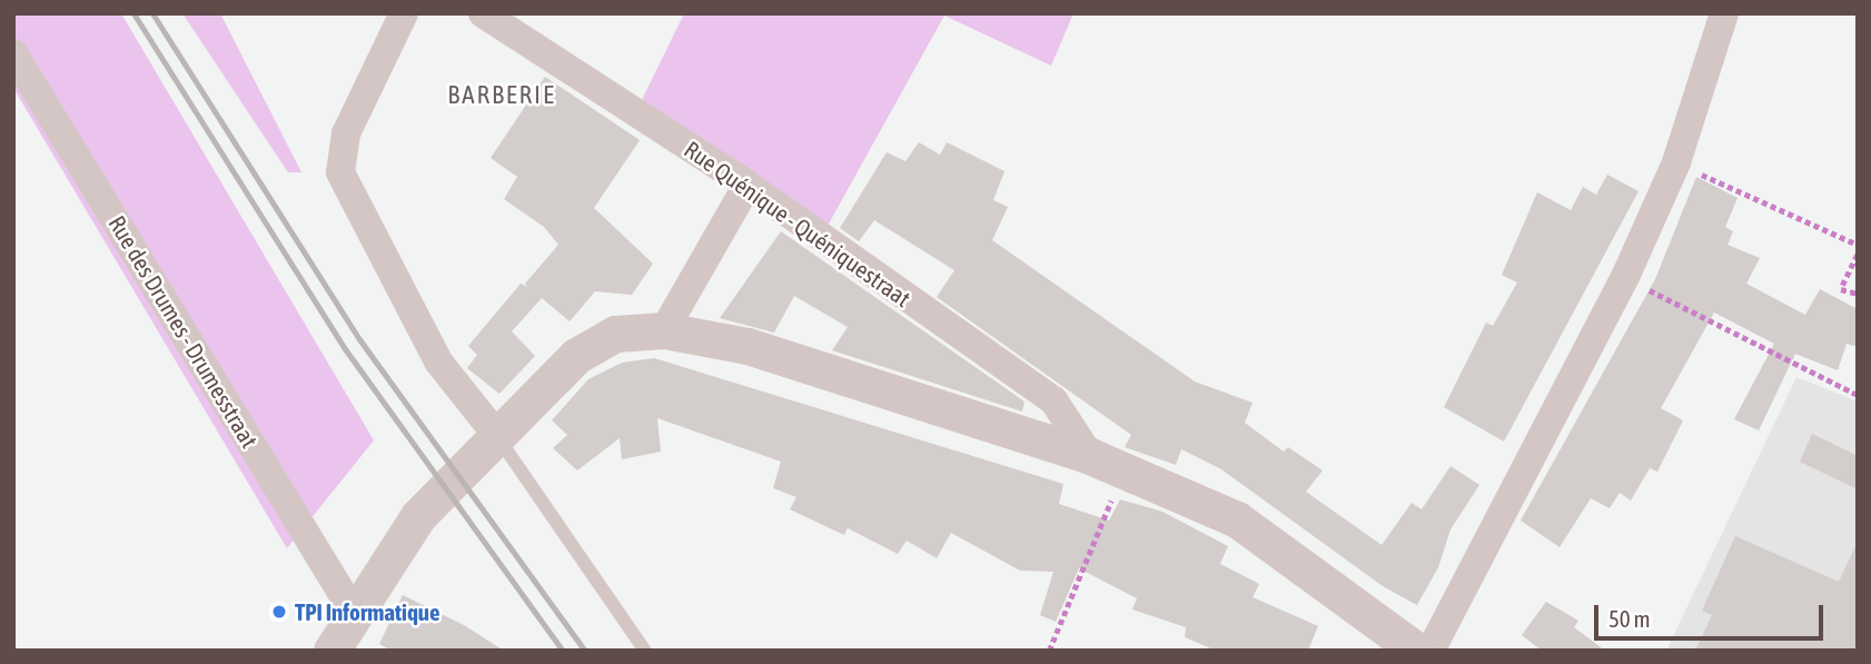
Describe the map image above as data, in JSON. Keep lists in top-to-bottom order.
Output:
{
  "streets": {
    "street": ["Rue Quénique - Quéniquestraat", "Rue des Drumes - Drumesstraat"]
  },
  "districts": ["BARBERIE"],
  "places": ["TPI Informatique"],
  "scale_bar": "50 m"
}
